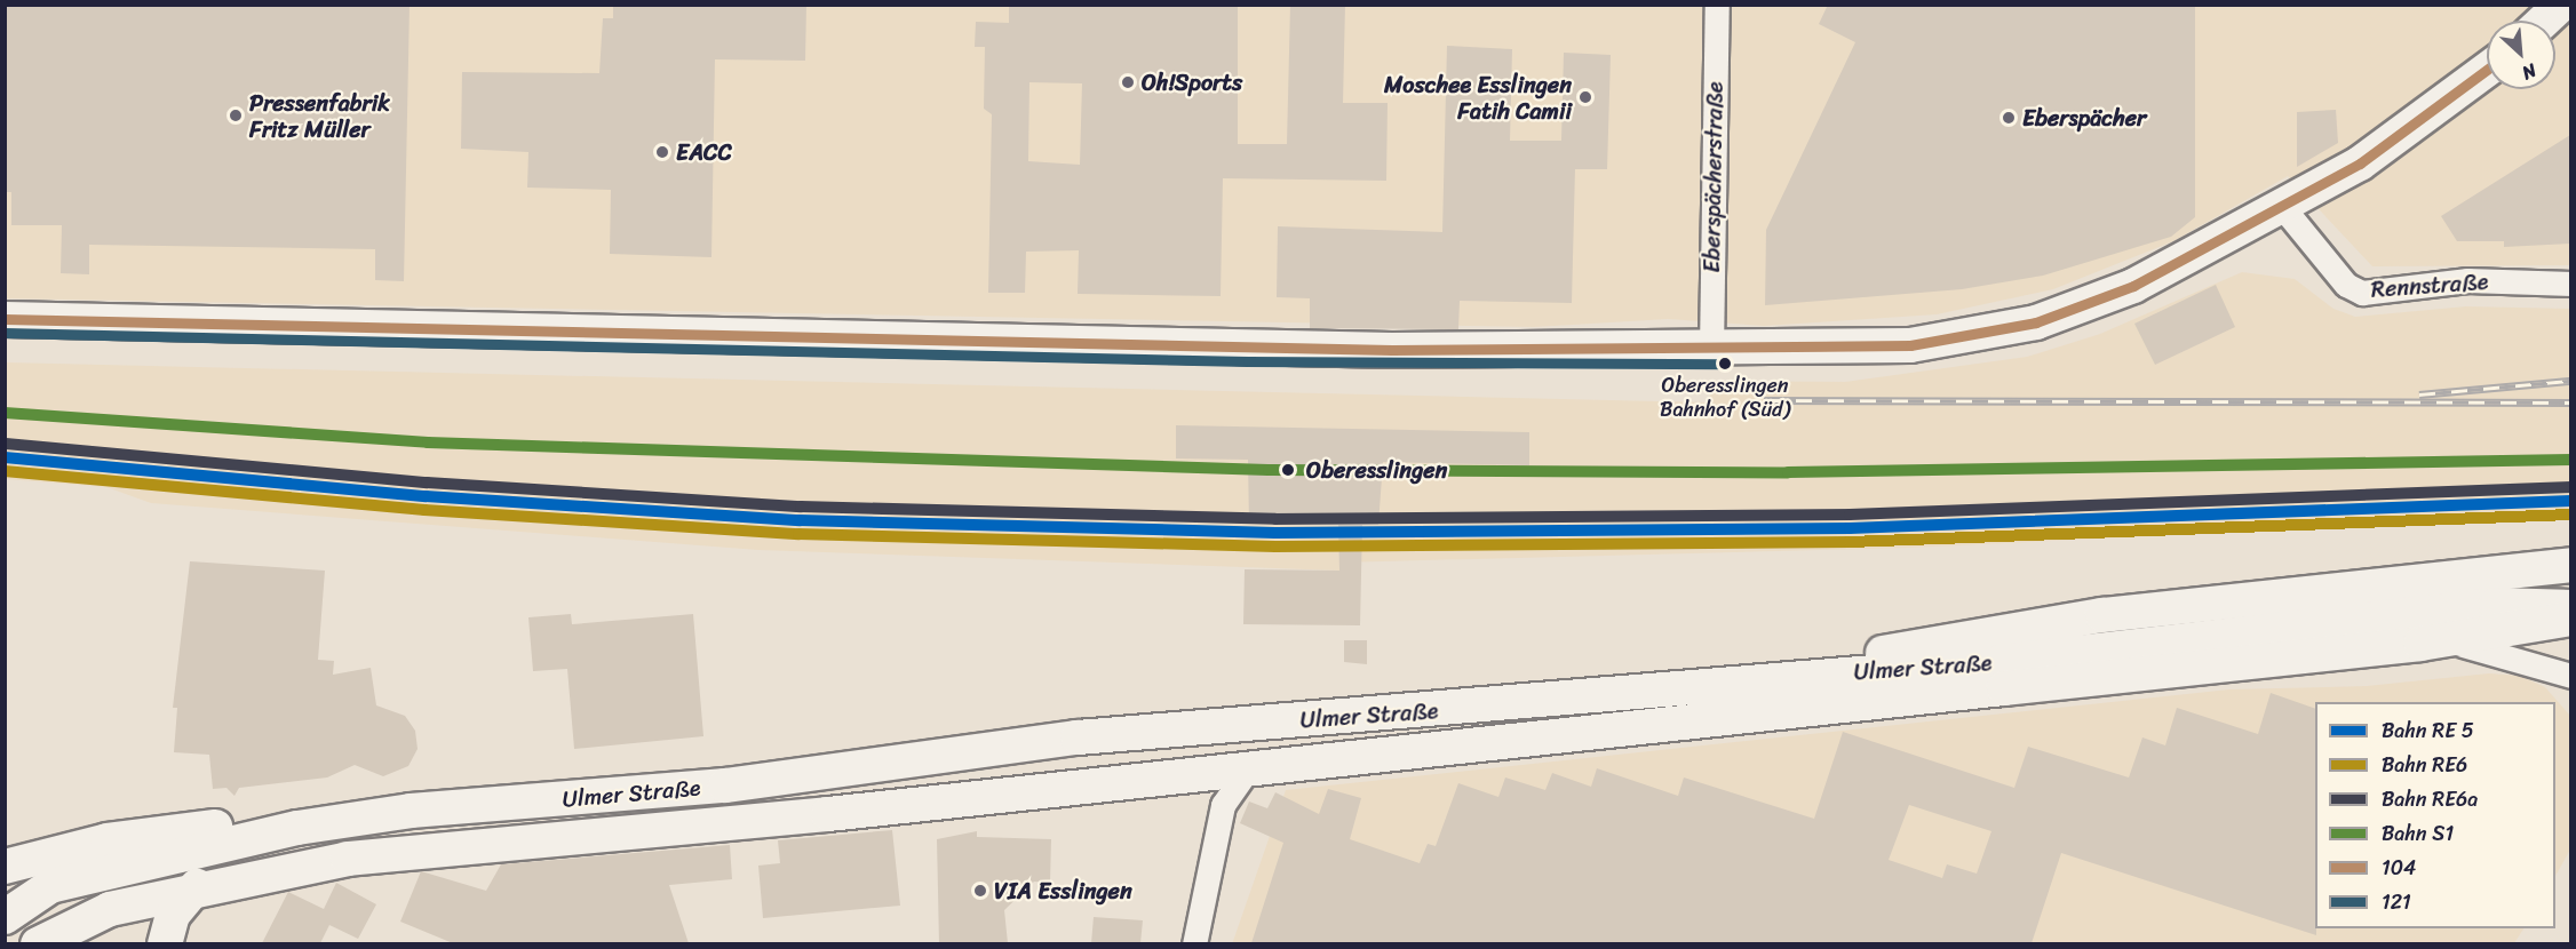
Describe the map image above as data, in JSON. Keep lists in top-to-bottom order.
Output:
{
  "streets": {
    "main road": ["Ulmer Straße"],
    "street": ["Eberspächerstraße", "Rennstraße"]
  },
  "places": [
    "Oh!Sports",
    "Moschee Esslingen Fatih Camii",
    "Pressenfabrik Fritz Müller",
    "Eberspächer",
    "EACC",
    "Oberesslingen Bahnhof (Süd)",
    "Oberesslingen",
    "VIA Esslingen"
  ],
  "lines": [
    "transit line 104",
    "transit line 121",
    "rail line S1",
    "rail line RE6a",
    "rail line RE6"
  ],
  "legend": [
    "Bahn RE 5",
    "Bahn RE6",
    "Bahn RE6a",
    "Bahn S1",
    "104",
    "121"
  ],
  "north": "bottom right"
}
